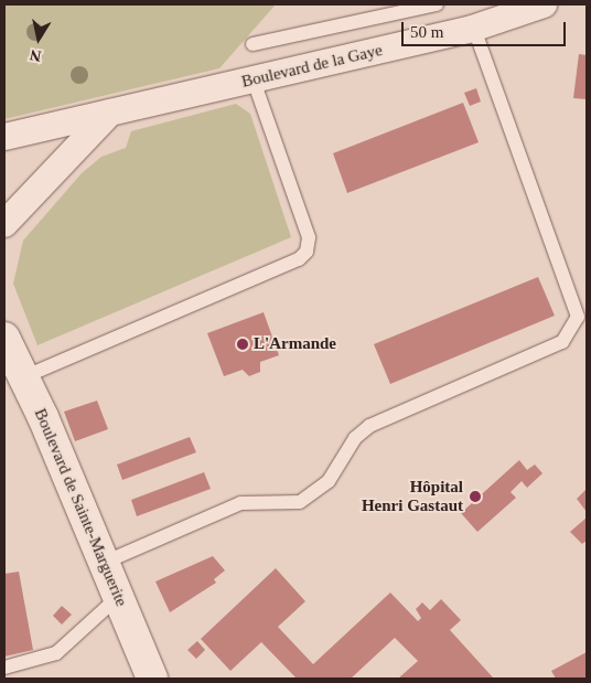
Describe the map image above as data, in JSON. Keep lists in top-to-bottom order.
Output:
{
  "streets": {
    "street": ["Boulevard de la Gaye", "Boulevard de Sainte-Marguerite"]
  },
  "places": ["L'Armande", "Hôpital Henri Gastaut"],
  "scale_bar": "50 m",
  "north": "bottom"
}
